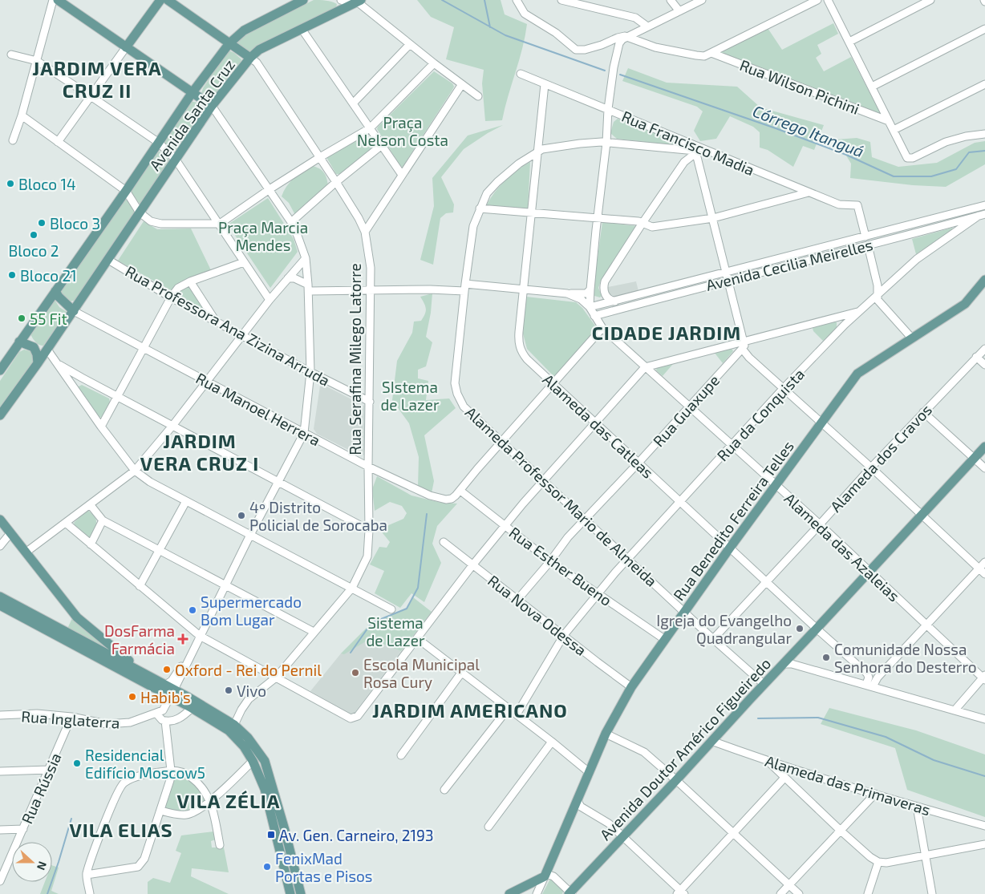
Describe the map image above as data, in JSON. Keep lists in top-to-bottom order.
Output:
{
  "streets": {
    "main road": [
      "Avenida Santa Cruz",
      "Rua Serafina Milego Latorre",
      "Rua Benedito Ferreira Telles",
      "Avenida Doutor Américo Figueiredo"
    ],
    "street": [
      "Rua Wilson Pichini",
      "Rua Francisco Madia",
      "Avenida Cecilia Meirelles",
      "Rua Professora Ana Zizina Arruda",
      "Rua Manoel Herrera",
      "Rua Guaxupe",
      "Rua da Conquista",
      "Alameda das Catleas",
      "Alameda dos Cravos",
      "Alameda Professor Mario de Almeida",
      "Alameda das Azaleias",
      "Rua Esther Bueno",
      "Rua Nova Odessa",
      "Rua Inglaterra",
      "Alameda das Primaveras",
      "Rua Rússia"
    ]
  },
  "crossings": [
    ["Avenida Santa Cruz", "Rua Professora Ana Zizina Arruda"],
    ["Avenida Santa Cruz", "Rua Serafina Milego Latorre"],
    ["Avenida Santa Cruz", "Rua Manoel Herrera"],
    ["Rua Francisco Madia", "Alameda das Catleas"],
    ["Rua Francisco Madia", "Alameda Professor Mario de Almeida"],
    ["Avenida Cecilia Meirelles", "Rua da Conquista"],
    ["Avenida Cecilia Meirelles", "Alameda das Azaleias"],
    ["Rua Professora Ana Zizina Arruda", "Rua Serafina Milego Latorre"],
    ["Rua Serafina Milego Latorre", "Rua Manoel Herrera"],
    ["Rua Manoel Herrera", "Rua Esther Bueno"],
    ["Rua Manoel Herrera", "Rua Inglaterra"],
    ["Rua Guaxupe", "Alameda das Catleas"],
    ["Rua Guaxupe", "Alameda Professor Mario de Almeida"],
    ["Rua Guaxupe", "Alameda das Azaleias"],
    ["Rua Guaxupe", "Rua Esther Bueno"],
    ["Rua Guaxupe", "Rua Nova Odessa"],
    ["Rua da Conquista", "Alameda das Catleas"],
    ["Rua da Conquista", "Alameda Professor Mario de Almeida"],
    ["Rua da Conquista", "Alameda das Azaleias"],
    ["Rua da Conquista", "Rua Esther Bueno"],
    ["Rua da Conquista", "Rua Nova Odessa"],
    ["Alameda das Catleas", "Alameda dos Cravos"],
    ["Alameda das Catleas", "Alameda Professor Mario de Almeida"],
    ["Alameda das Catleas", "Rua Benedito Ferreira Telles"],
    ["Alameda das Catleas", "Avenida Doutor Américo Figueiredo"],
    ["Alameda dos Cravos", "Alameda Professor Mario de Almeida"],
    ["Alameda dos Cravos", "Alameda das Azaleias"],
    ["Alameda Professor Mario de Almeida", "Rua Benedito Ferreira Telles"],
    ["Alameda Professor Mario de Almeida", "Avenida Doutor Américo Figueiredo"],
    ["Rua Benedito Ferreira Telles", "Alameda das Azaleias"],
    ["Rua Benedito Ferreira Telles", "Rua Esther Bueno"],
    ["Rua Benedito Ferreira Telles", "Rua Nova Odessa"],
    ["Alameda das Azaleias", "Avenida Doutor Américo Figueiredo"],
    ["Rua Inglaterra", "Rua Rússia"],
    ["Avenida Doutor Américo Figueiredo", "Alameda das Primaveras"]
  ],
  "districts": [
    "JARDIM VERA CRUZ II",
    "CIDADE JARDIM",
    "JARDIM VERA CRUZ I",
    "JARDIM AMERICANO",
    "VILA ZÉLIA",
    "VILA ELIAS"
  ],
  "water": ["Córrego Itanguá"],
  "parks": [
    "Praça Nelson Costa",
    "Praça Marcia Mendes",
    "SIstema de Lazer",
    "Sistema de Lazer"
  ],
  "places": {
    "other": [
      "Bloco 14",
      "Bloco 3",
      "Bloco 2",
      "Bloco 21",
      "55 Fit",
      "4º Distrito Policial de Sorocaba",
      "Supermercado Bom Lugar",
      "Igreja do Evangelho Quadrangular",
      "Comunidade Nossa Senhora do Desterro",
      "Oxford - Rei do Pernil",
      "Escola Municipal Rosa Cury",
      "Vivo",
      "Habib's",
      "Residencial Edifício Moscow5",
      "FenixMad Portas e Pisos"
    ],
    "health": ["DosFarma Farmácia"],
    "transit": ["Av. Gen. Carneiro, 2193"]
  },
  "north": "right"
}
